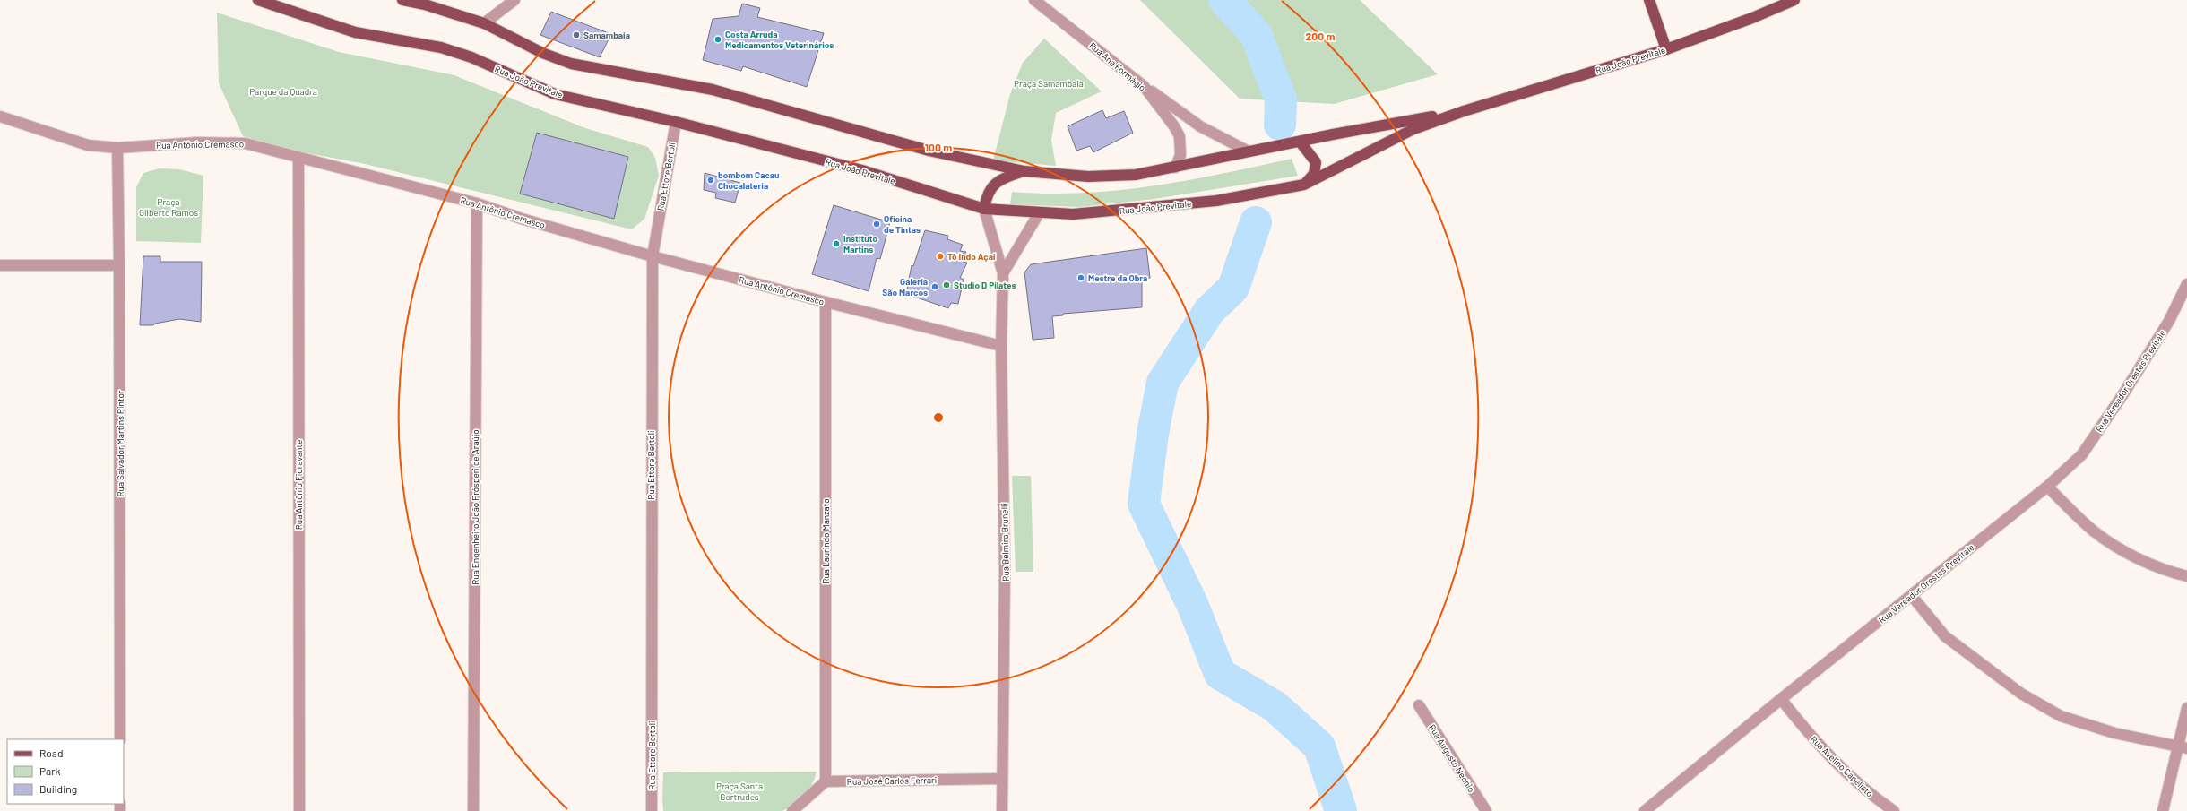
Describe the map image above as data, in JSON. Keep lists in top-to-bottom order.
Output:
{
  "streets": {
    "main road": ["Rua João Previtale"],
    "street": [
      "Rua Ana Formágio",
      "Rua Antônio Cremasco",
      "Rua Ettore Bertoli",
      "Rua Vereador Orestes Previtale",
      "Rua Salvador Martins Pintor",
      "Rua Antônio Fioravante",
      "Rua Engenheiro João Prósperi de Araújo",
      "Rua Laurindo Manzato",
      "Rua Belmiro Brunelli",
      "Rua Augusto Nechio",
      "Rua Avelino Capellato",
      "Rua José Carlos Ferrari"
    ]
  },
  "crossings": [
    ["Rua João Previtale", "Rua Ana Formágio"],
    ["Rua João Previtale", "Rua Ettore Bertoli"],
    ["Rua João Previtale", "Rua Belmiro Brunelli"],
    ["Rua Antônio Cremasco", "Rua Ettore Bertoli"],
    ["Rua Antônio Cremasco", "Rua Salvador Martins Pintor"],
    ["Rua Antônio Cremasco", "Rua Antônio Fioravante"],
    ["Rua Antônio Cremasco", "Rua Engenheiro João Prósperi de Araújo"],
    ["Rua Antônio Cremasco", "Rua Laurindo Manzato"],
    ["Rua Antônio Cremasco", "Rua Belmiro Brunelli"],
    ["Rua Vereador Orestes Previtale", "Rua Avelino Capellato"],
    ["Rua Laurindo Manzato", "Rua José Carlos Ferrari"],
    ["Rua Belmiro Brunelli", "Rua José Carlos Ferrari"]
  ],
  "parks": [
    "Praça Samambaia",
    "Parque da Quadra",
    "Praça Gilberto Ramos",
    "Praça Santa Gertrudes"
  ],
  "places": [
    "Samambaia",
    "Costa Arruda Medicamentos Veterinários",
    "bombom Cacau Chocalateria",
    "Oficina de Tintas",
    "Instituto Martins",
    "Tô Indo Açaí",
    "Mestre da Obra",
    "Studio D Pilates",
    "Galeria São Marcos"
  ],
  "legend": ["Road", "Park", "Building"],
  "rings": ["200 m", "100 m"]
}
